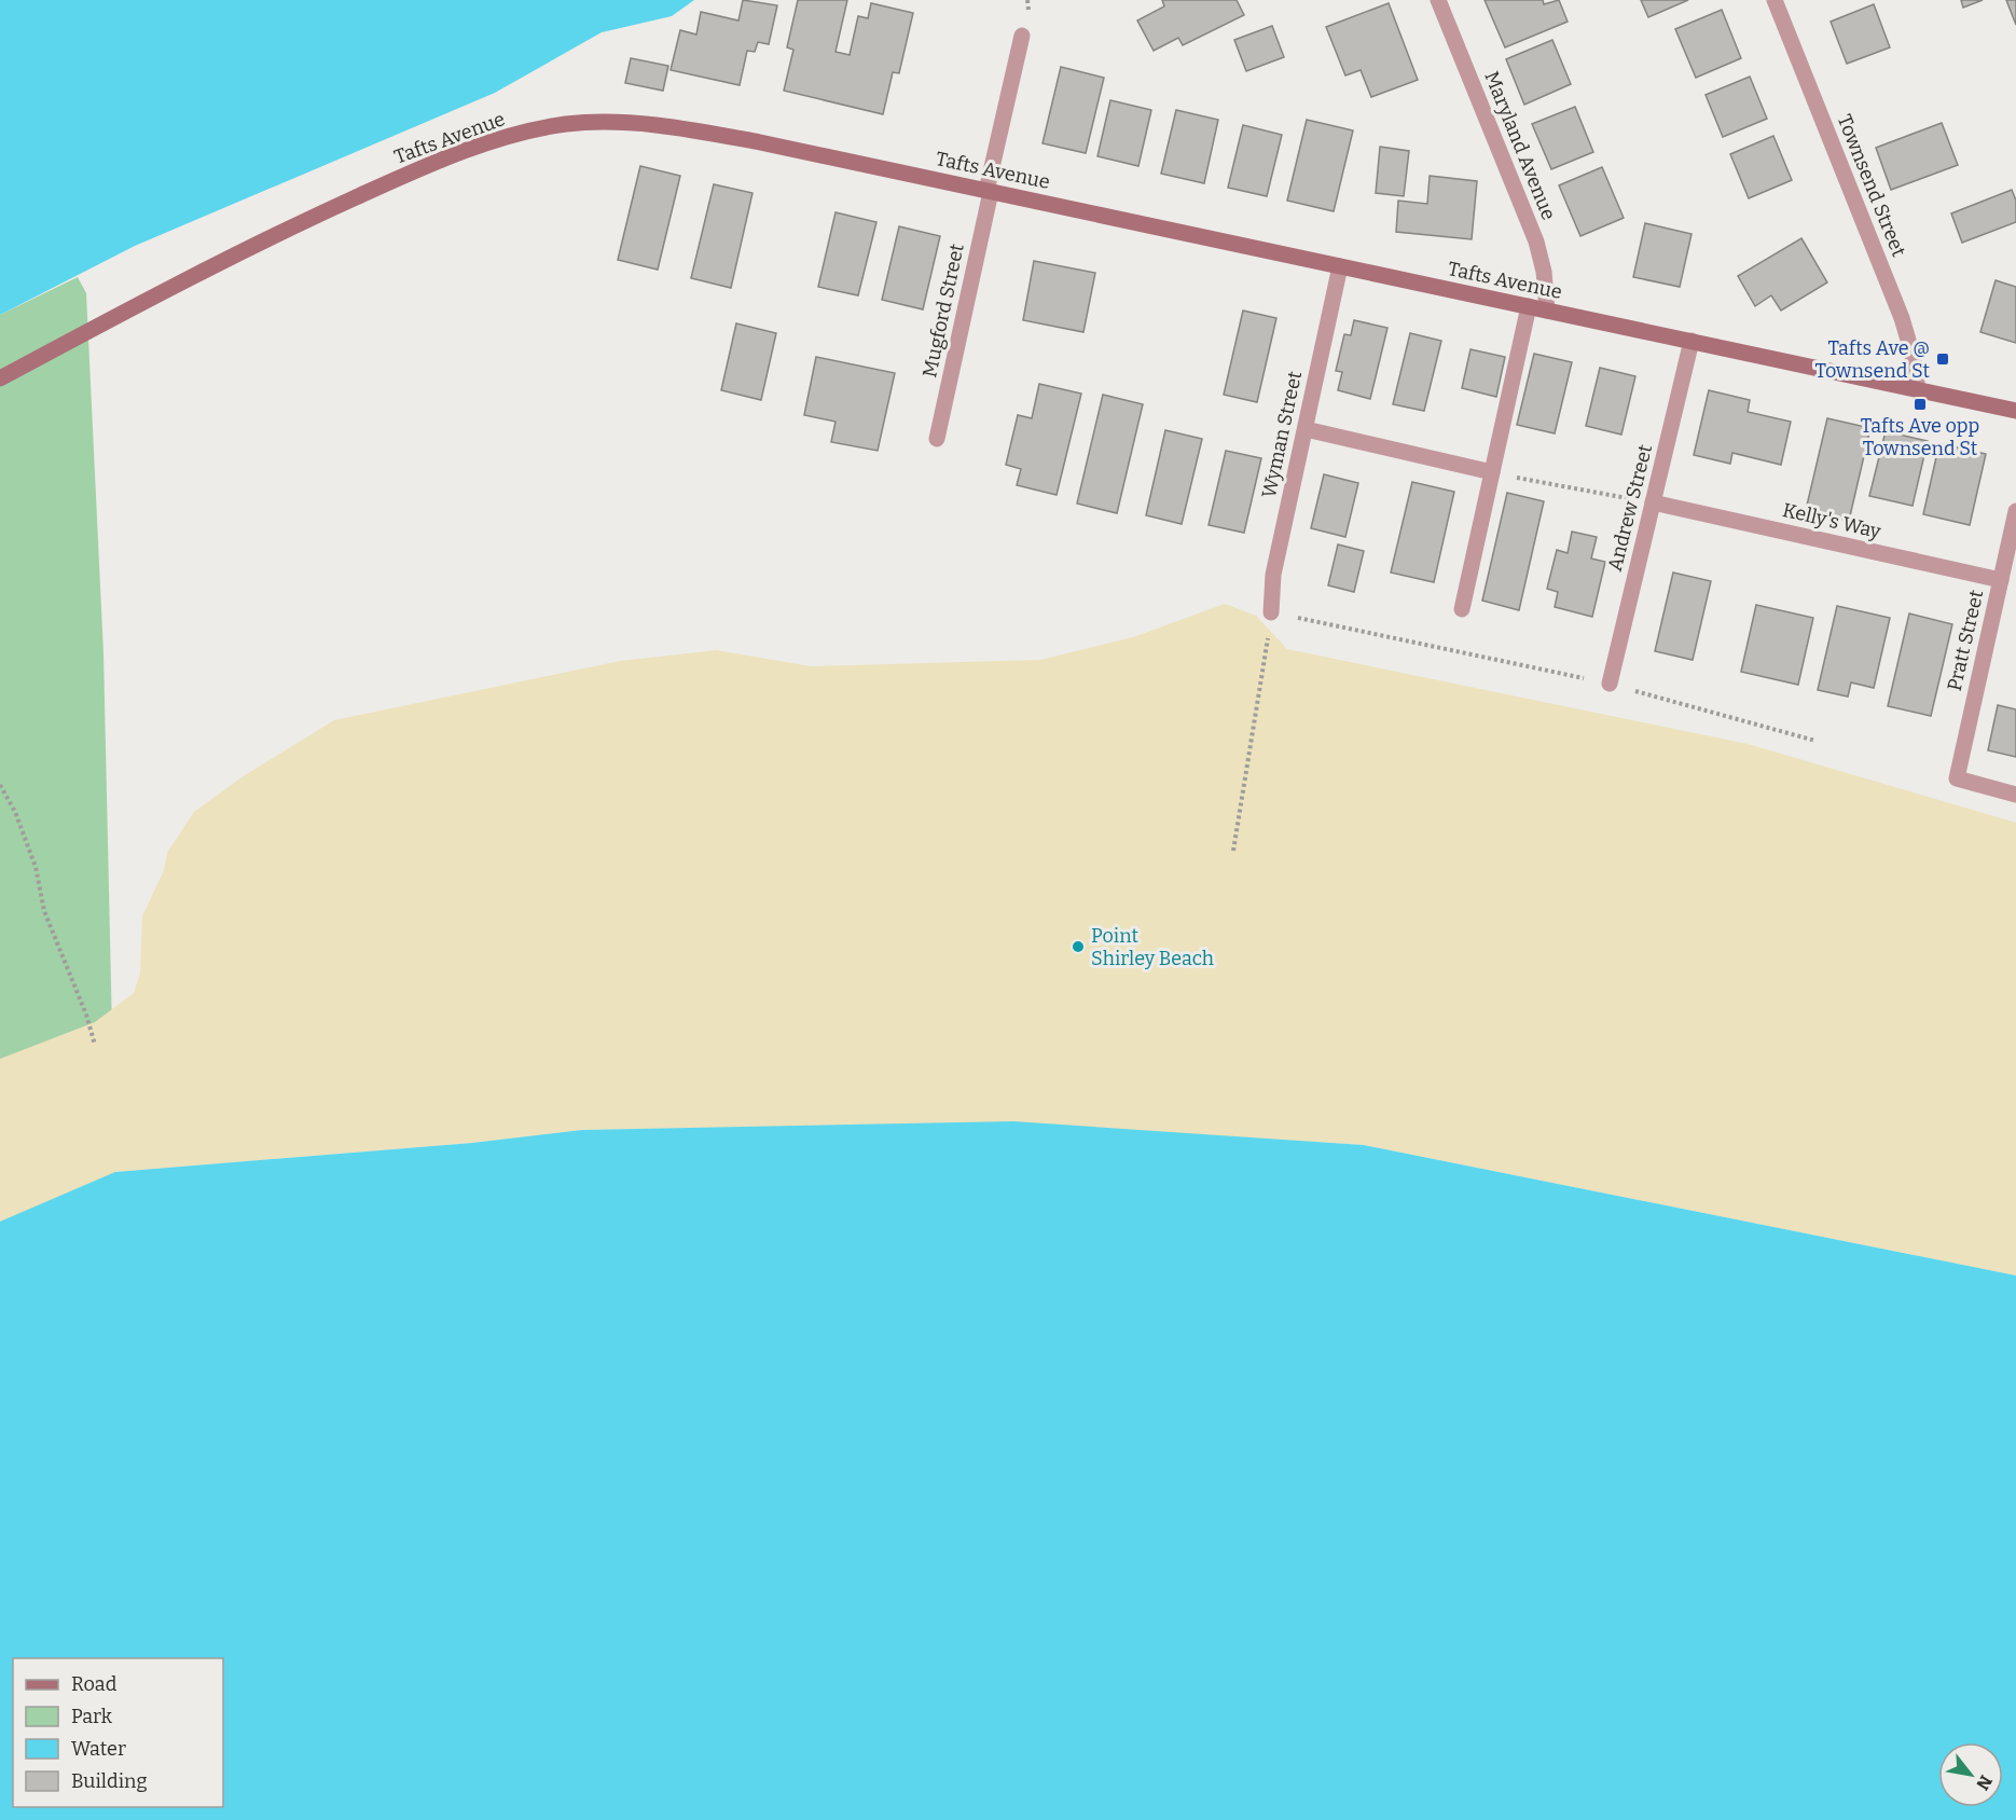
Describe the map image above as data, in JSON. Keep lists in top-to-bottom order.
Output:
{
  "streets": {
    "main road": ["Tafts Avenue"],
    "street": [
      "Maryland Avenue",
      "Townsend Street",
      "Mugford Street",
      "Wyman Street",
      "Andrew Street",
      "Kelly's Way",
      "Pratt Street"
    ]
  },
  "crossings": [
    ["Tafts Avenue", "Maryland Avenue"],
    ["Tafts Avenue", "Townsend Street"],
    ["Tafts Avenue", "Mugford Street"],
    ["Tafts Avenue", "Wyman Street"],
    ["Tafts Avenue", "Andrew Street"],
    ["Andrew Street", "Kelly's Way"],
    ["Kelly's Way", "Pratt Street"]
  ],
  "places": {
    "transit": ["Tafts Ave @ Townsend St", "Tafts Ave opp Townsend St"],
    "other": ["Point Shirley Beach"]
  },
  "legend": [
    "Road",
    "Park",
    "Water",
    "Building"
  ],
  "north": "bottom right"
}
